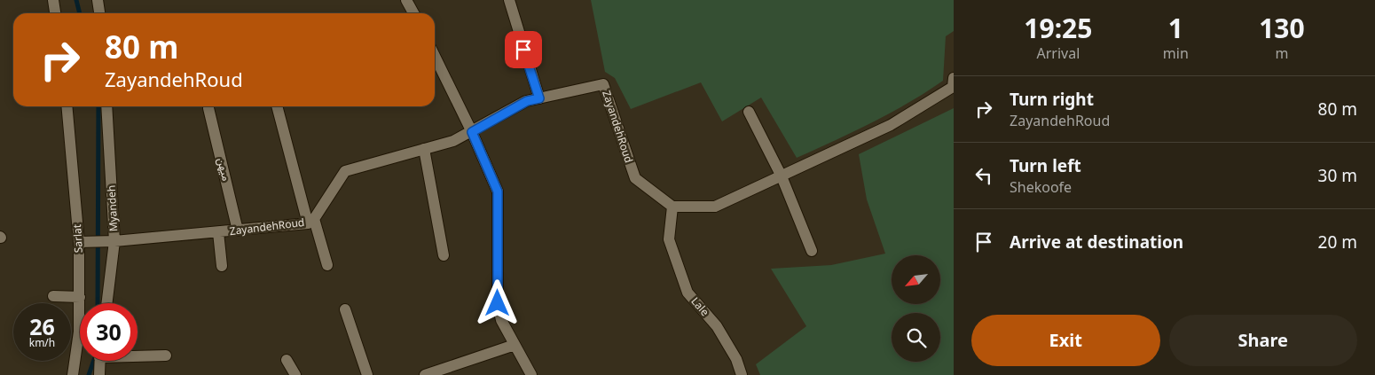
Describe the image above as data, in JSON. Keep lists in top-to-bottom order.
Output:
{
  "streets": {
    "street": [
      "ZayandehRoud",
      "میهن",
      "Myandeh",
      "Sarlat",
      "Lale"
    ]
  },
  "crossings": [
    ["ZayandehRoud", "میهن"],
    ["ZayandehRoud", "Myandeh"],
    ["ZayandehRoud", "Sarlat"],
    ["ZayandehRoud", "Lale"]
  ],
  "north": "bottom left",
  "page": {
    "eta": [
      "19:25",
      "Arrival",
      "1",
      "min",
      "130",
      "m"
    ],
    "turn": ["80 m", "ZayandehRoud"],
    "list": [
      {
        "name": "Turn right",
        "note": "ZayandehRoud",
        "value": "80 m"
      },
      {
        "name": "Turn left",
        "note": "Shekoofe",
        "value": "30 m"
      },
      {
        "name": "Arrive at destination",
        "value": "20 m"
      }
    ],
    "speed": "26 km/h",
    "limit": "30",
    "buttons": ["Exit", "Share"]
  }
}
